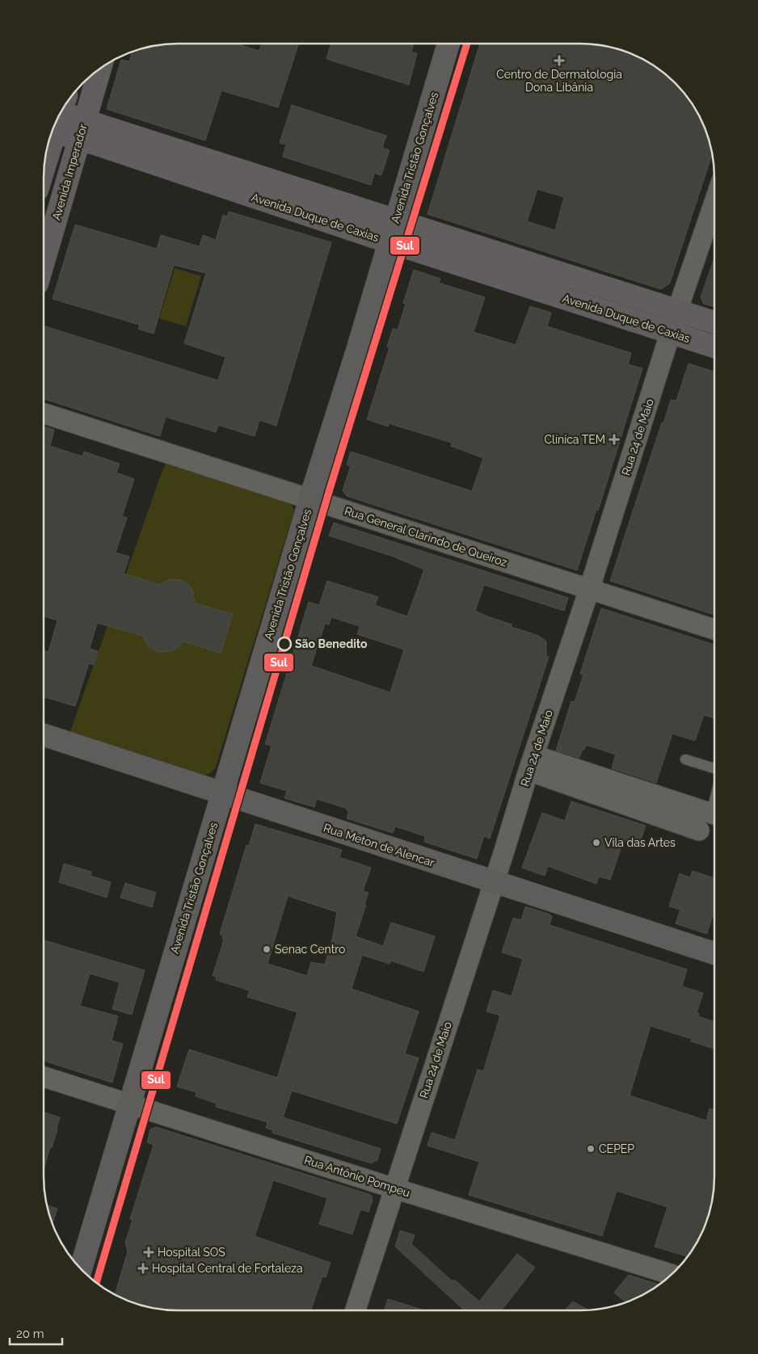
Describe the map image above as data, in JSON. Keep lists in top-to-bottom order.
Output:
{
  "streets": {
    "main road": ["Avenida Imperador", "Avenida Duque de Caxias"],
    "street": [
      "Avenida Tristão Gonçalves",
      "Rua 24 de Maio",
      "Rua General Clarindo de Queiroz",
      "Rua Meton de Alencar",
      "Rua Antônio Pompeu"
    ]
  },
  "crossings": [
    ["Avenida Tristão Gonçalves", "Avenida Duque de Caxias"],
    ["Avenida Tristão Gonçalves", "Rua General Clarindo de Queiroz"],
    ["Avenida Tristão Gonçalves", "Rua Meton de Alencar"],
    ["Avenida Tristão Gonçalves", "Rua Antônio Pompeu"],
    ["Avenida Imperador", "Avenida Duque de Caxias"],
    ["Avenida Duque de Caxias", "Rua 24 de Maio"],
    ["Rua 24 de Maio", "Rua General Clarindo de Queiroz"],
    ["Rua 24 de Maio", "Rua Meton de Alencar"],
    ["Rua 24 de Maio", "Rua Antônio Pompeu"]
  ],
  "places": {
    "health": [
      "Centro de Dermatologia Dona Libânia",
      "Clínica TEM",
      "Hospital SOS",
      "Hospital Central de Fortaleza"
    ],
    "other": [
      "São Benedito",
      "Vila das Artes",
      "Senac Centro",
      "CEPEP"
    ]
  },
  "lines": ["transit line Sul"],
  "scale_bar": "20 m"
}
